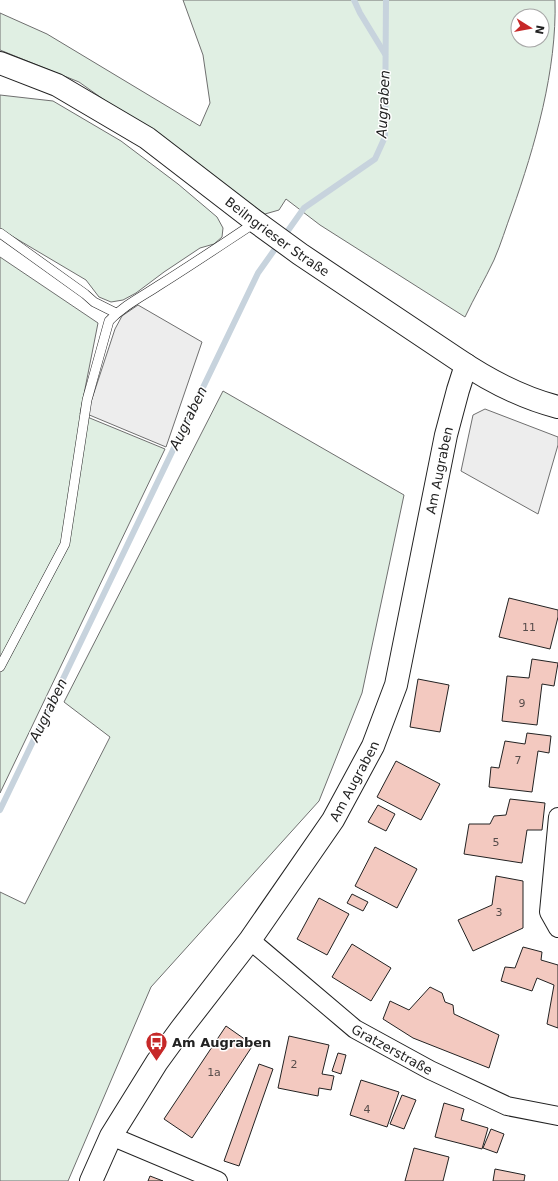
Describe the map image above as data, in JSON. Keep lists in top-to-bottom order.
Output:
{
  "streets": {
    "street": ["Beilngrieser Straße", "Am Augraben", "Gratzerstraße"]
  },
  "crossings": [
    ["Beilngrieser Straße", "Am Augraben"],
    ["Am Augraben", "Gratzerstraße"]
  ],
  "water": ["Augraben"],
  "places": {
    "bus stop": ["Am Augraben"]
  },
  "house_numbers": [
    "11",
    "9",
    "7",
    "5",
    "3",
    "2",
    "1a",
    "4"
  ],
  "north": "right"
}
